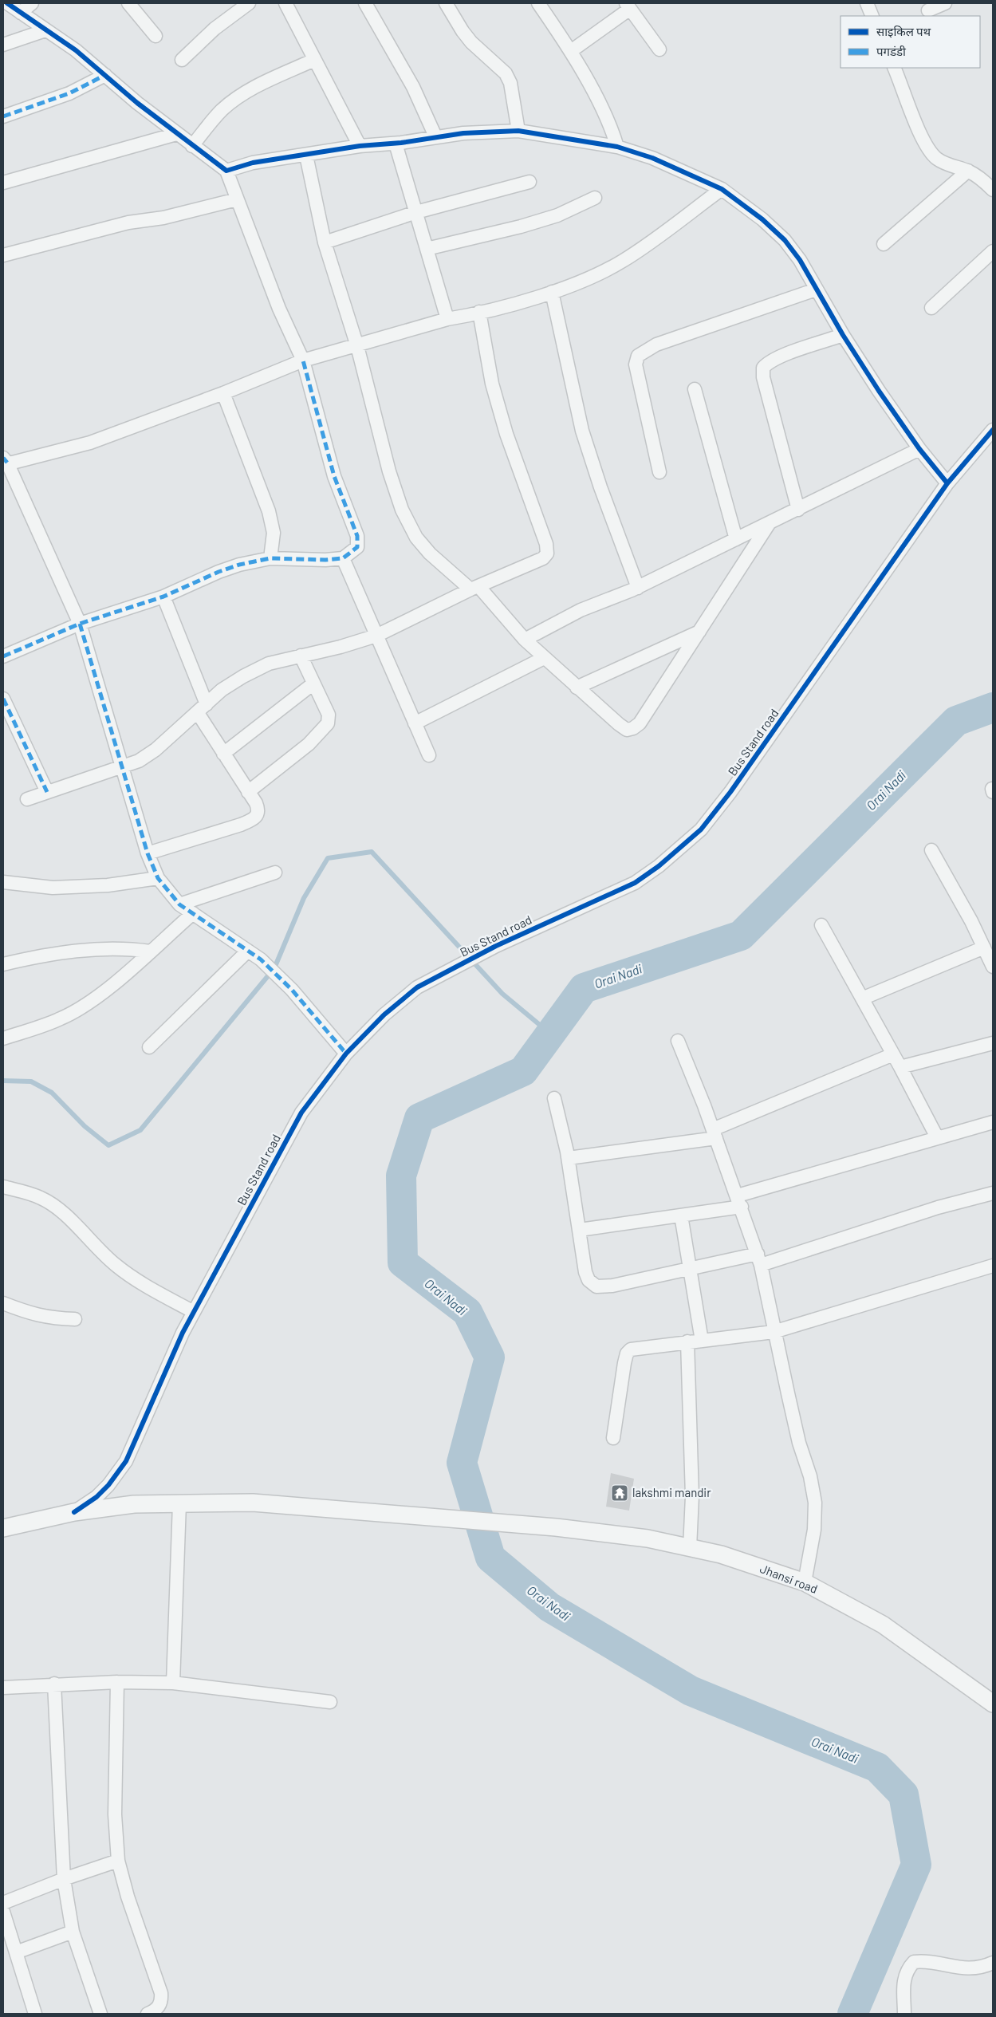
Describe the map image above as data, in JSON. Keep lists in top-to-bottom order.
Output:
{
  "streets": {
    "street": ["Bus Stand road", "Jhansi road"]
  },
  "crossings": [
    ["Bus Stand road", "Jhansi road"]
  ],
  "water": ["Orai Nadi"],
  "places": {
    "temple": ["lakshmi mandir"]
  },
  "legend": ["साइकिल पथ", "पगडंडी"]
}
